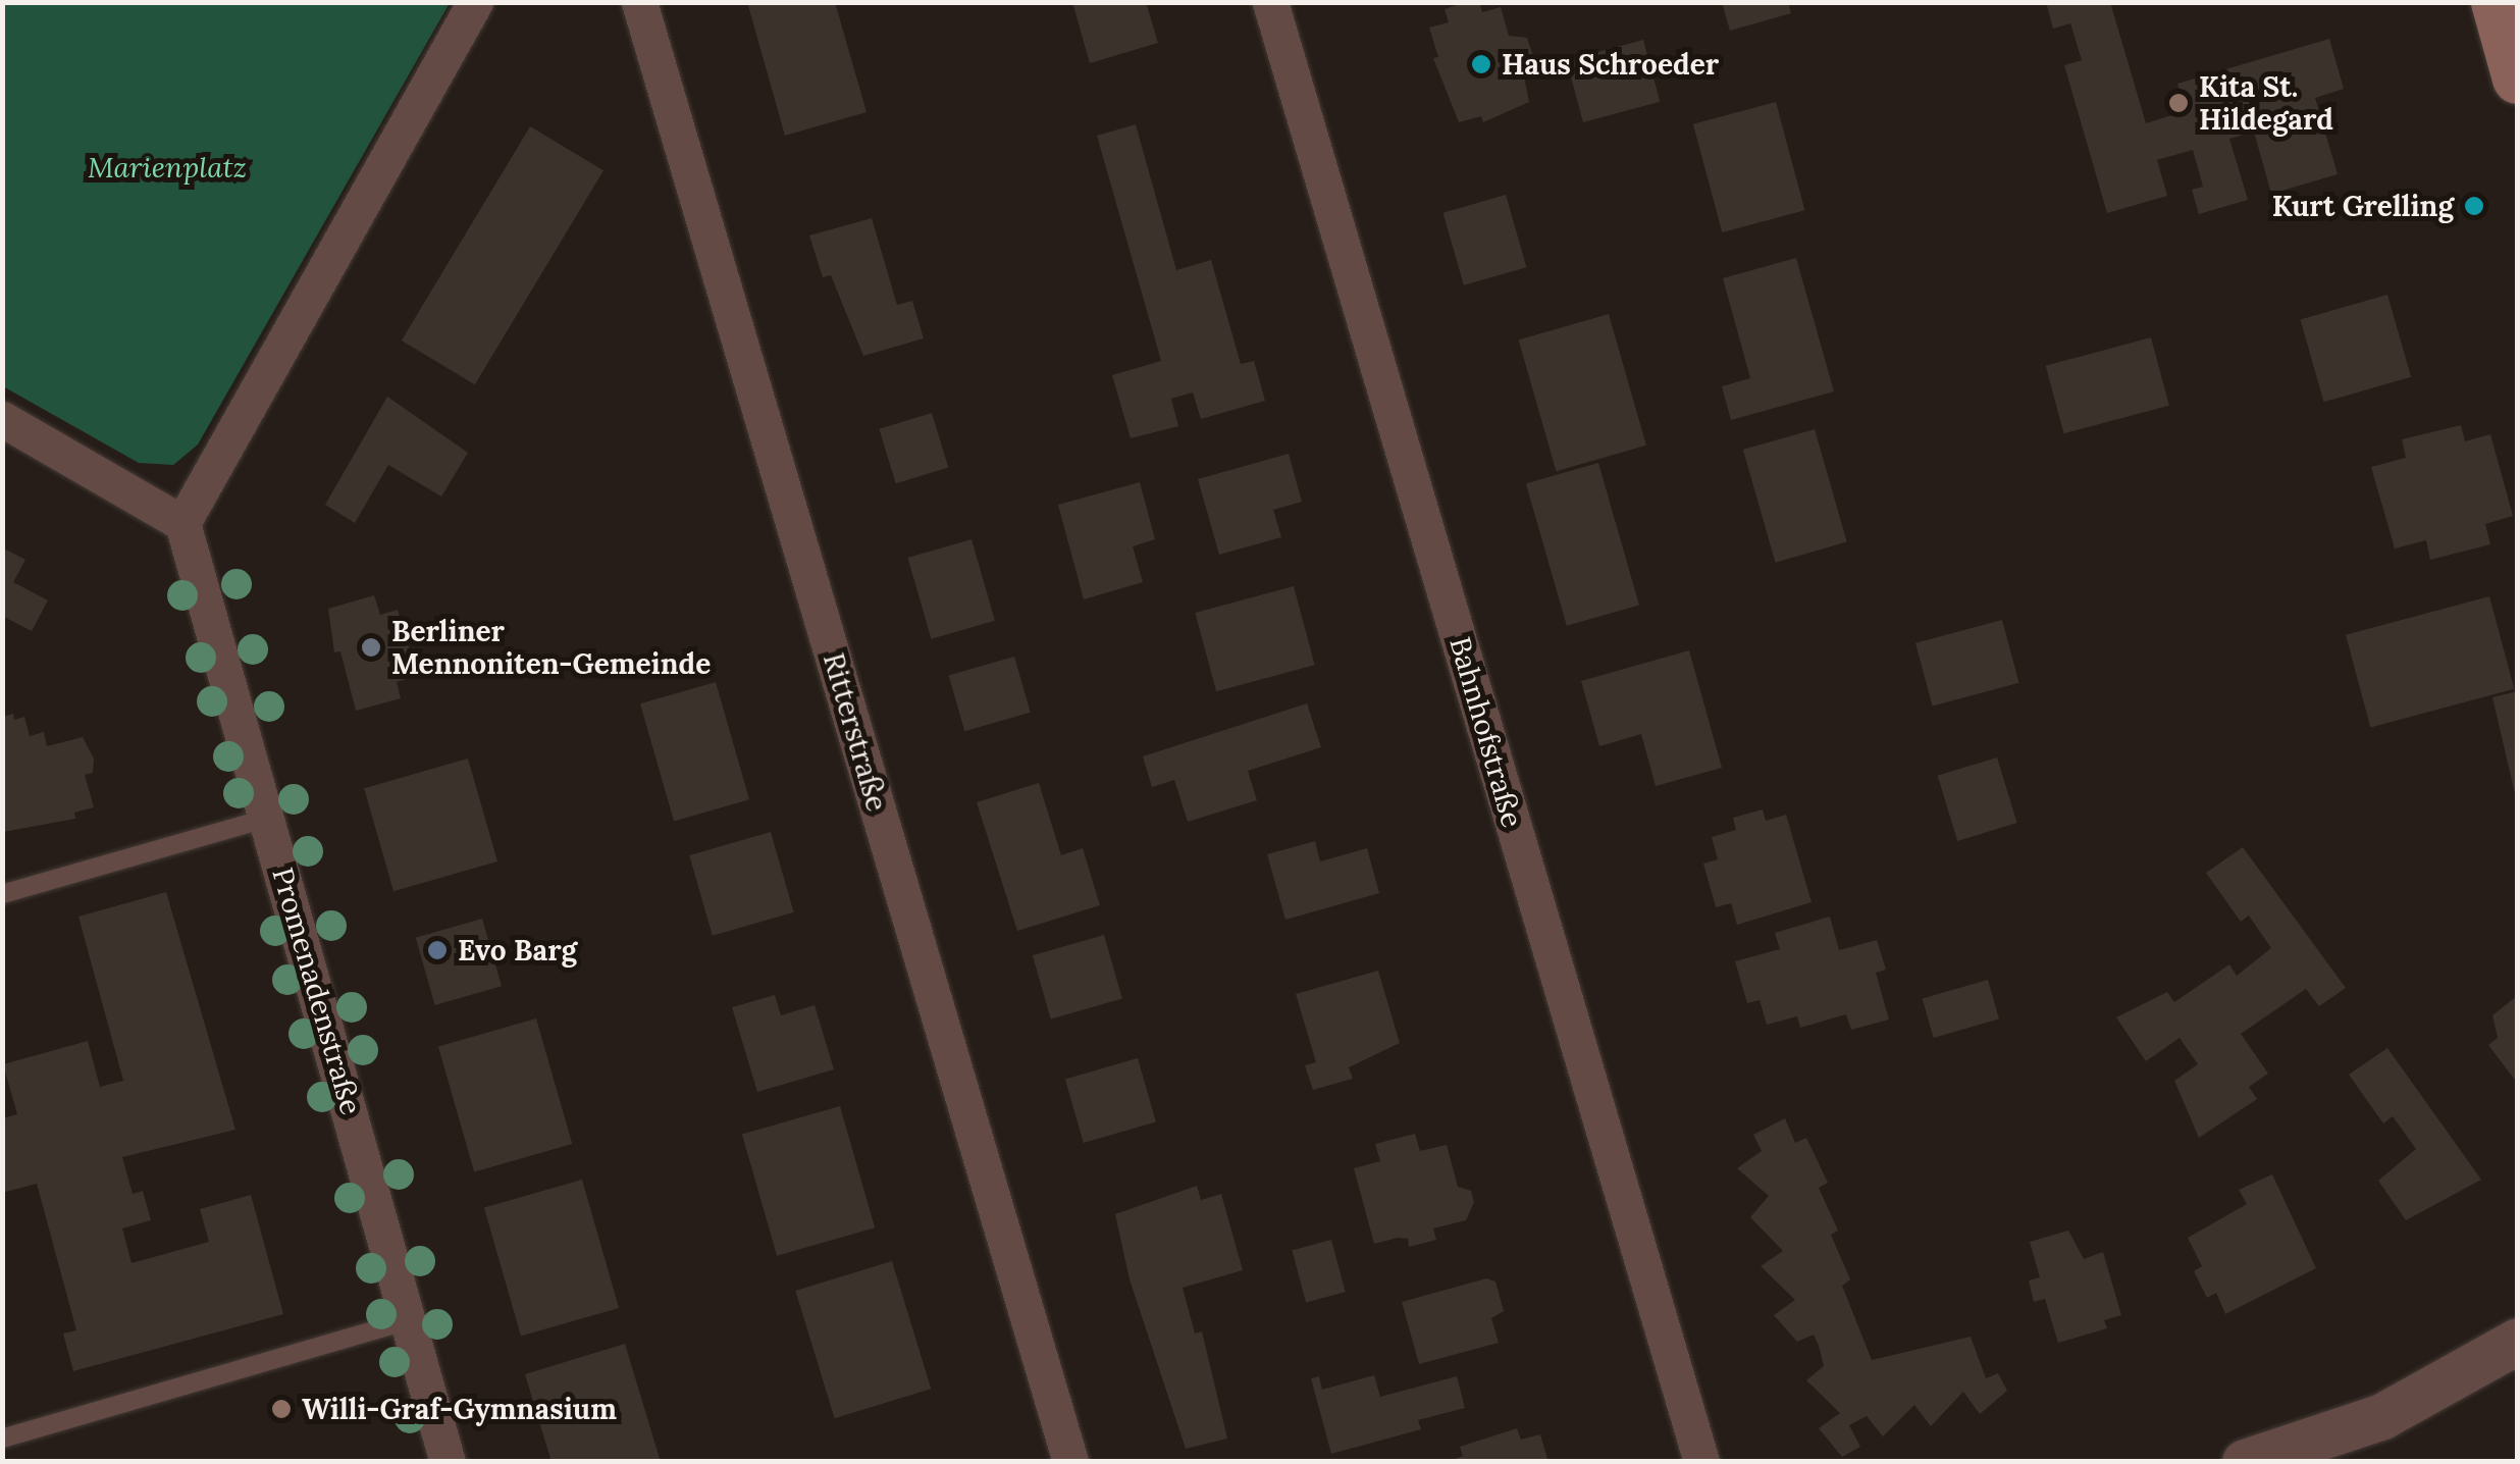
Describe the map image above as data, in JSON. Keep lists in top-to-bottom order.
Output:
{
  "streets": {
    "street": ["Ritterstraße", "Bahnhofstraße", "Promenadenstraße"]
  },
  "parks": ["Marienplatz"],
  "places": [
    "Haus Schroeder",
    "Kita St. Hildegard",
    "Kurt Grelling",
    "Berliner Mennoniten-Gemeinde",
    "Evo Barg",
    "Willi-Graf-Gymnasium"
  ]
}
